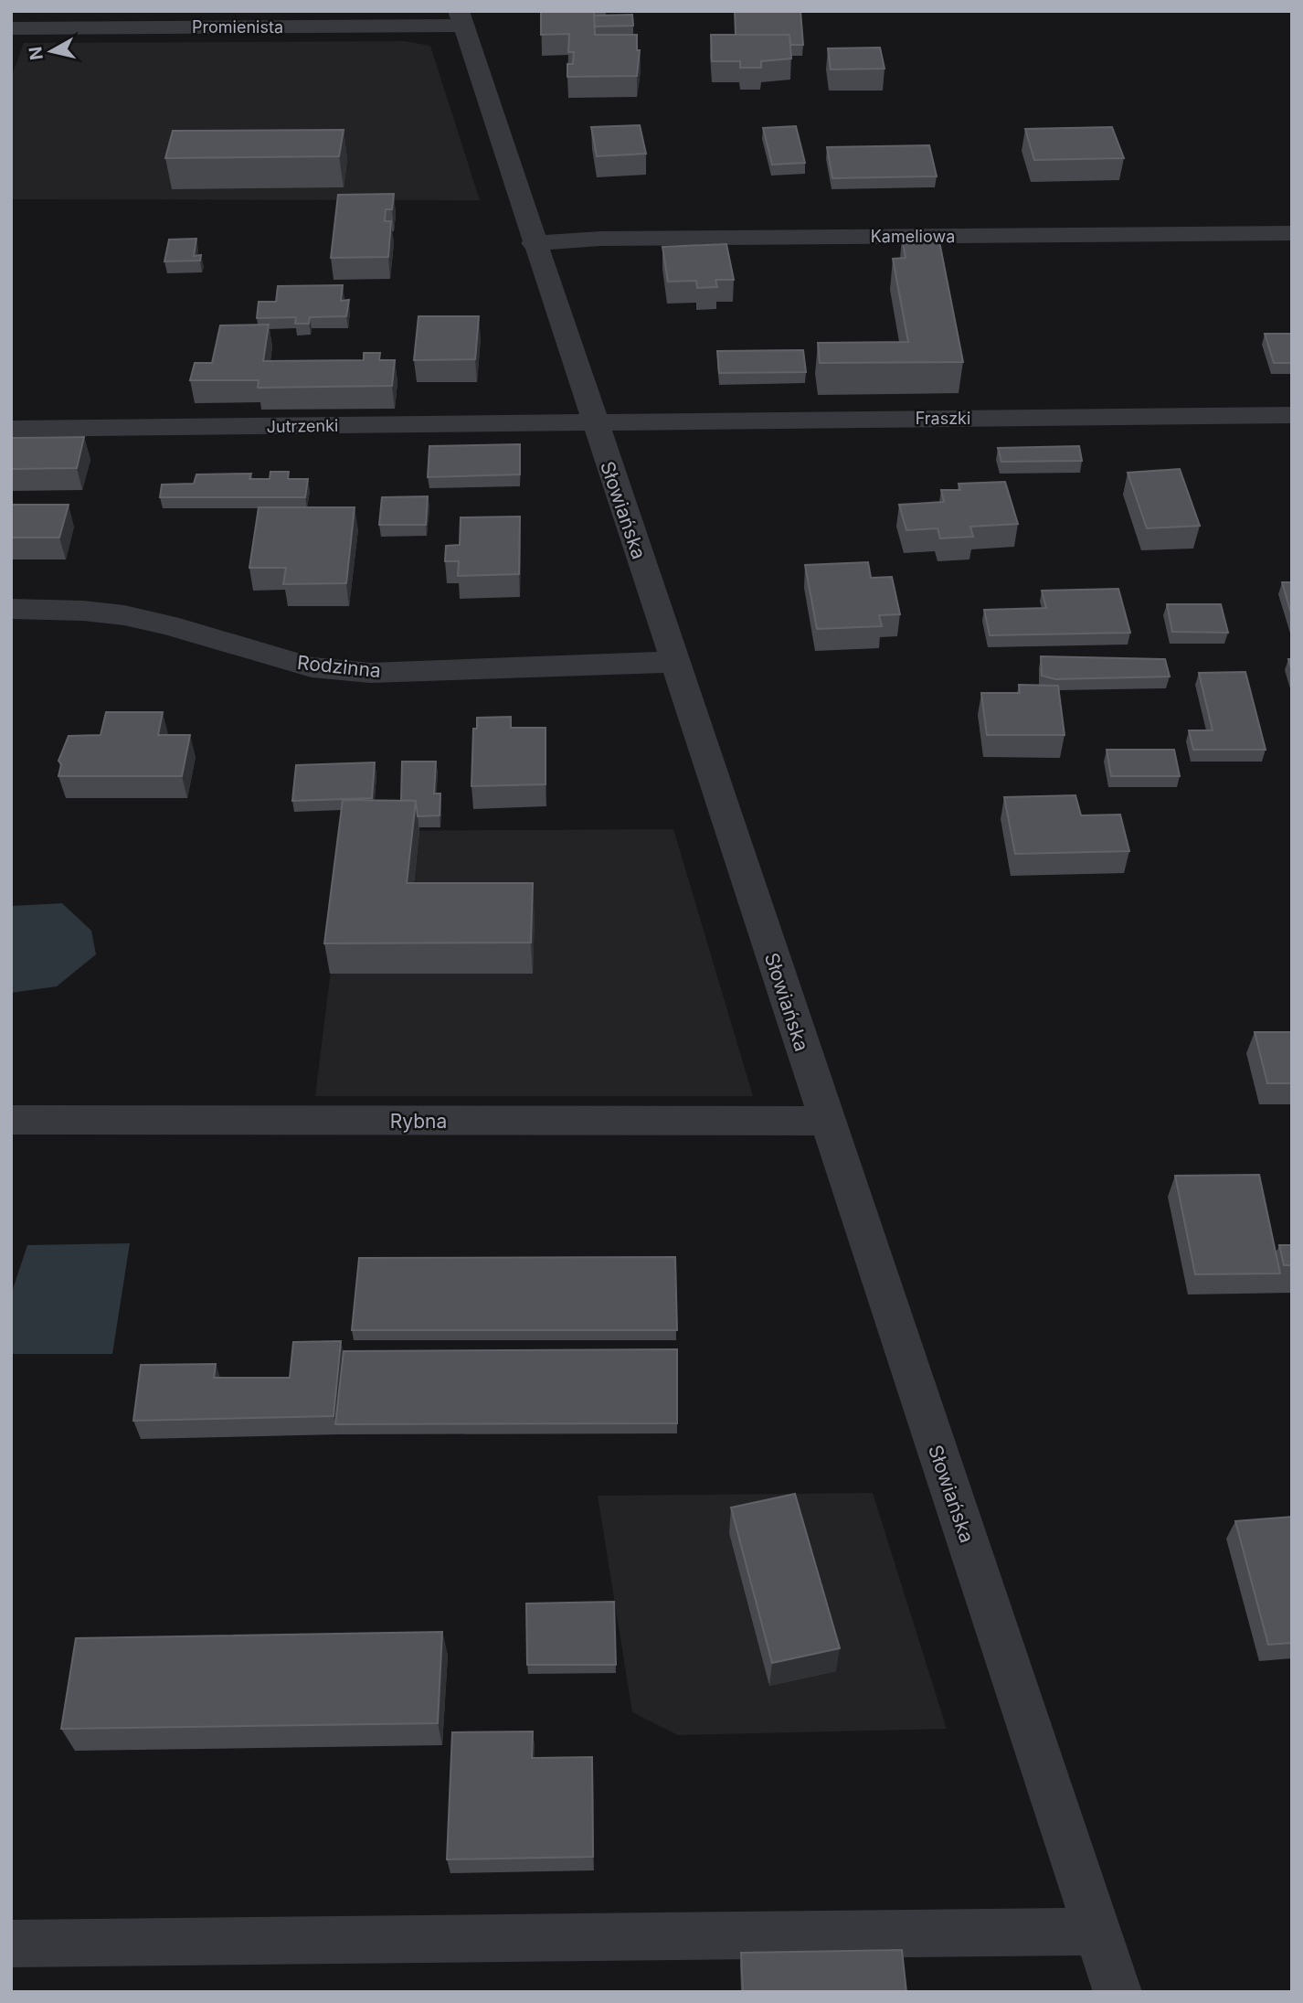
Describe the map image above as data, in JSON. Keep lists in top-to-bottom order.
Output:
{
  "streets": {
    "street": [
      "Promienista",
      "Kameliowa",
      "Fraszki",
      "Jutrzenki",
      "Słowiańska",
      "Rodzinna",
      "Rybna"
    ]
  },
  "crossings": [
    ["Promienista", "Słowiańska"],
    ["Kameliowa", "Słowiańska"],
    ["Fraszki", "Jutrzenki"],
    ["Fraszki", "Słowiańska"],
    ["Jutrzenki", "Słowiańska"],
    ["Słowiańska", "Rodzinna"],
    ["Słowiańska", "Rybna"]
  ],
  "north": "left"
}
